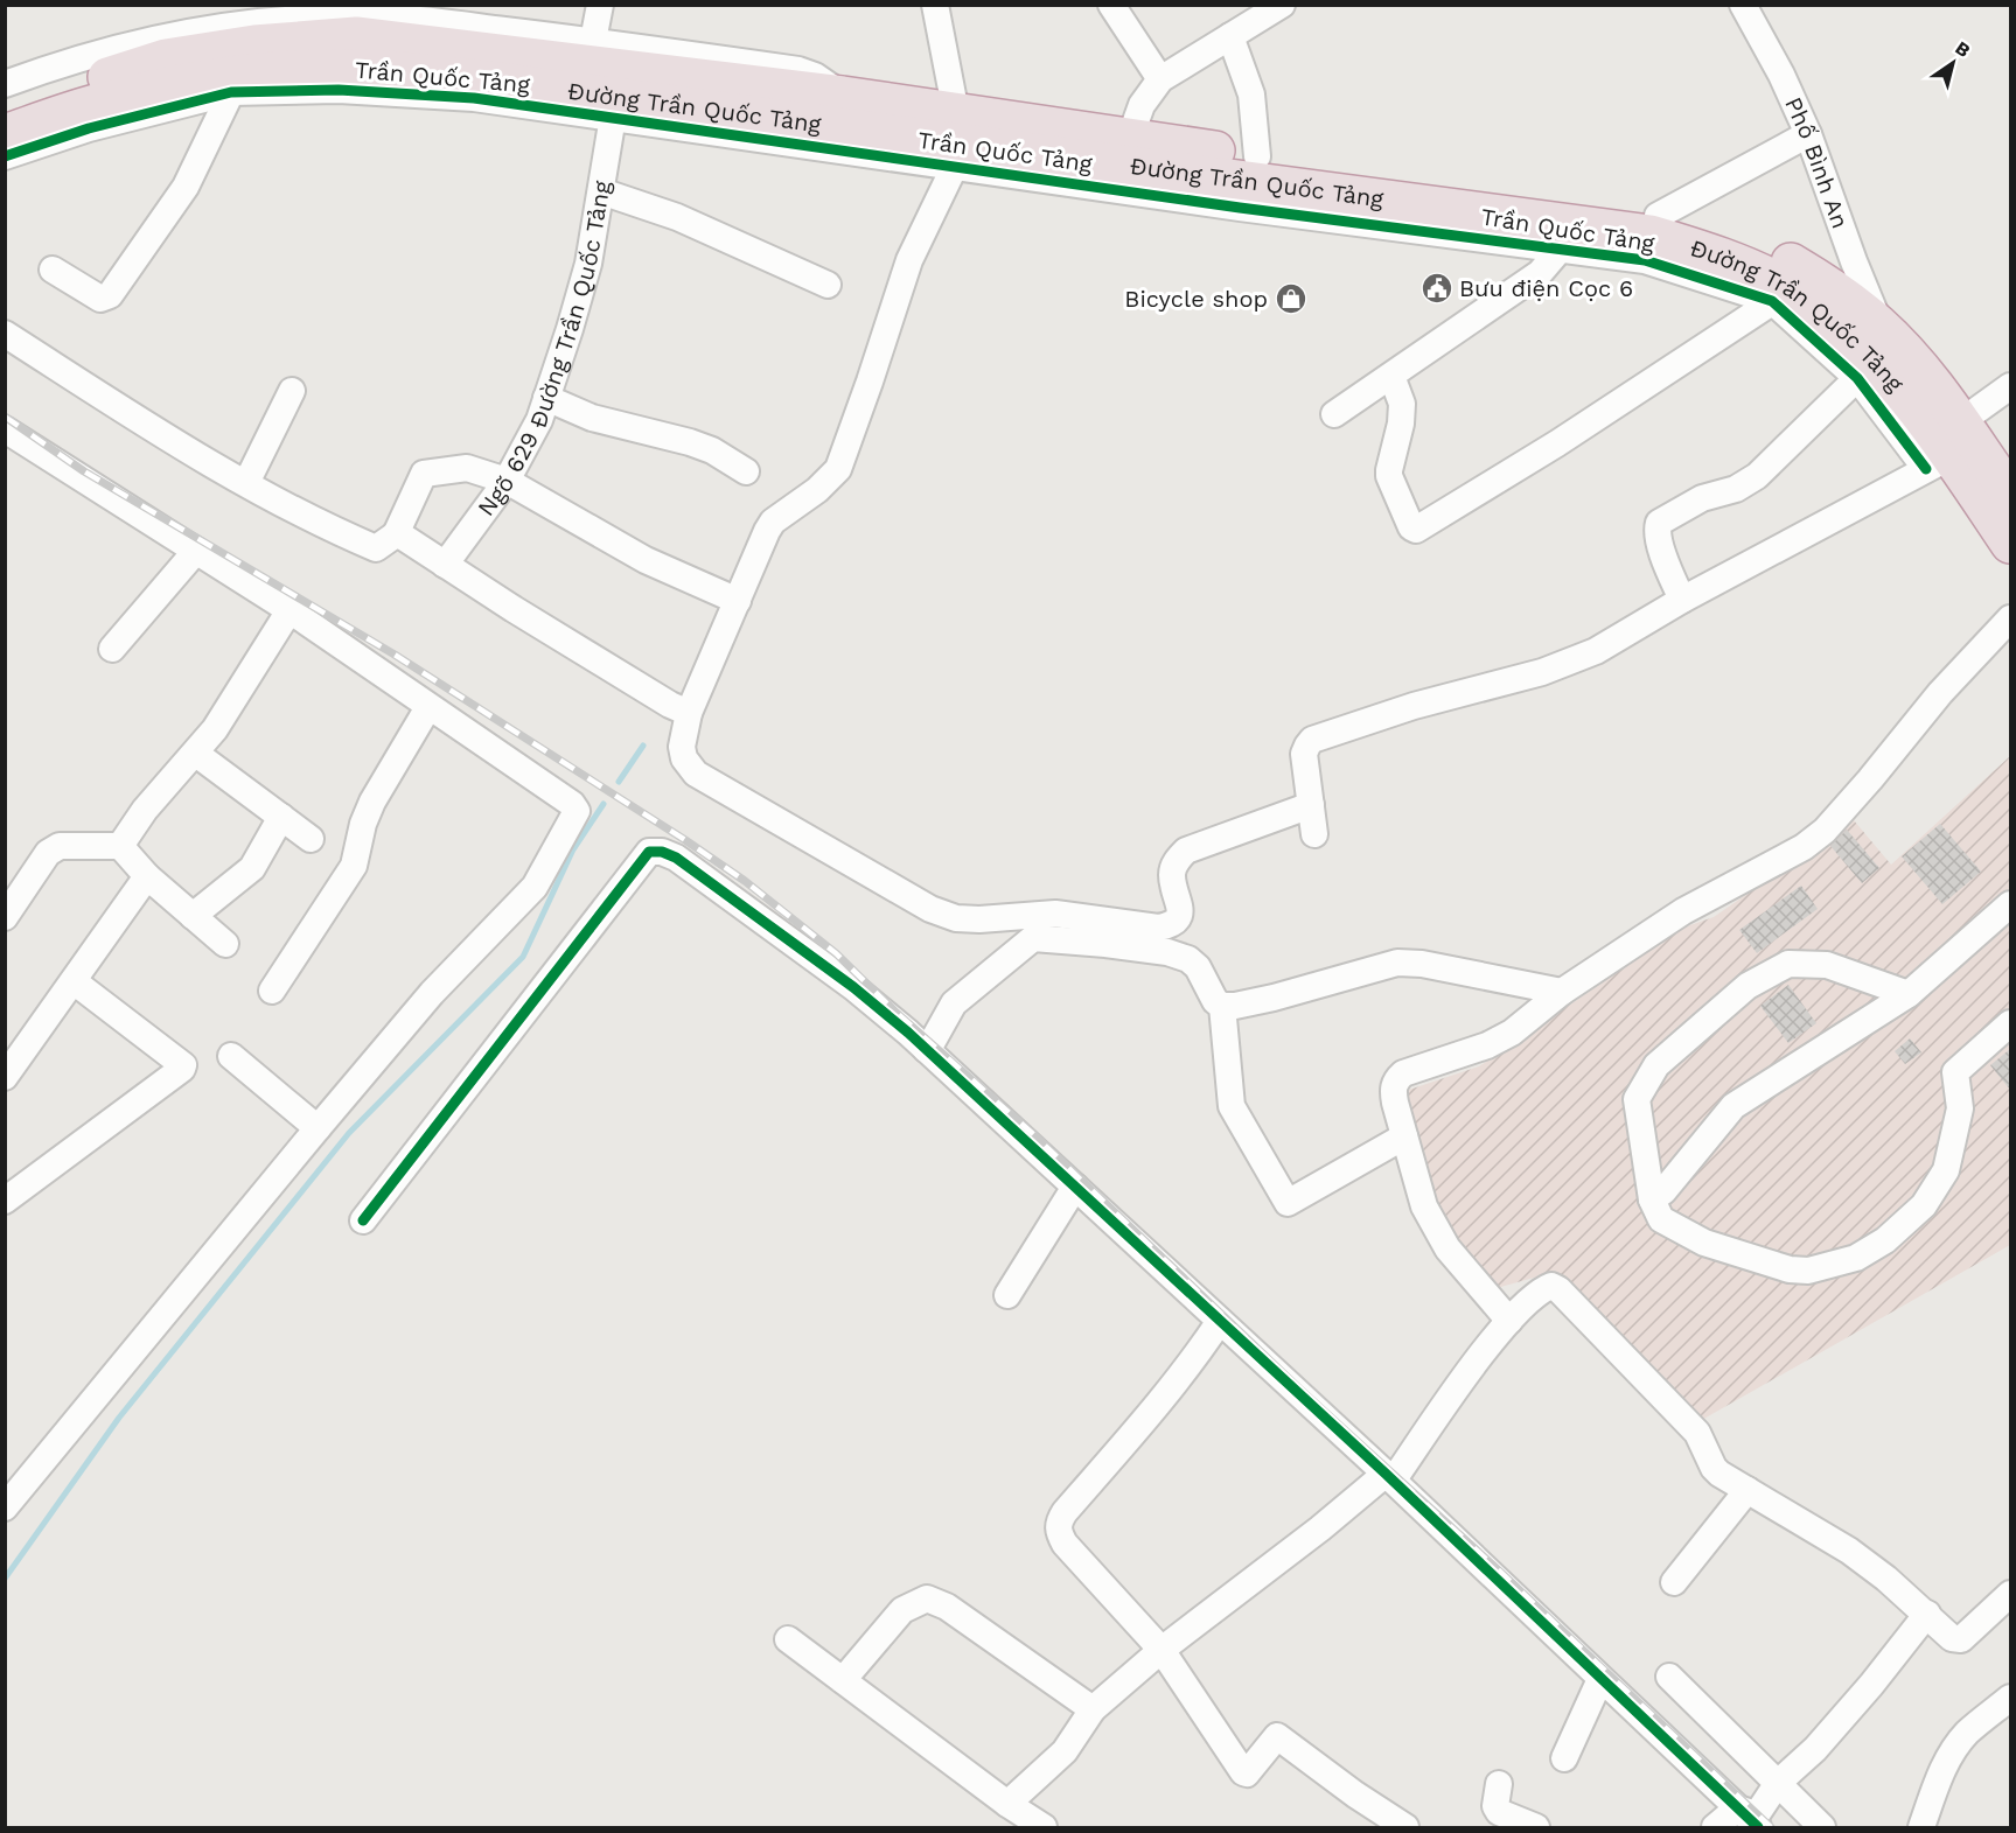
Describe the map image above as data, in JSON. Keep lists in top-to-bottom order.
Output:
{
  "streets": {
    "highway": ["Đường Trần Quốc Tảng"],
    "street": ["Trần Quốc Tảng", "Phố Bình An", "Ngõ 629 Đường Trần Quốc Tảng"]
  },
  "crossings": [
    ["Trần Quốc Tảng", "Đường Trần Quốc Tảng"],
    ["Trần Quốc Tảng", "Ngõ 629 Đường Trần Quốc Tảng"],
    ["Đường Trần Quốc Tảng", "Phố Bình An"]
  ],
  "places": {
    "public building": ["Bưu điện Cọc 6"],
    "shop": ["Bicycle shop"]
  },
  "north": "top right"
}
